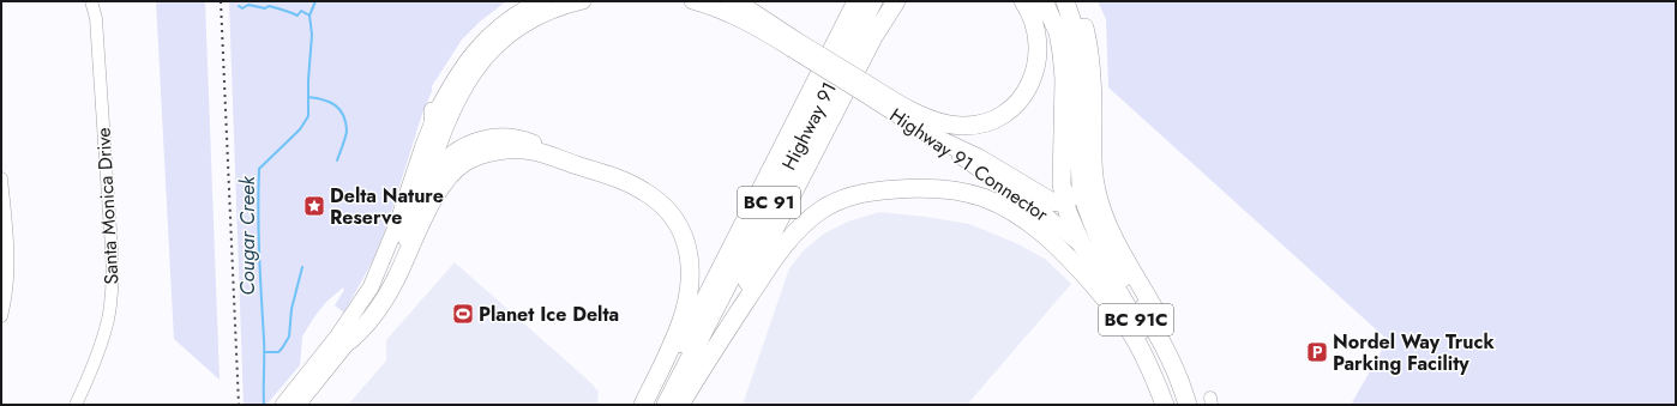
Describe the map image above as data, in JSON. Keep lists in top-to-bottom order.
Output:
{
  "streets": {
    "highway": [
      "Highway 91",
      "Highway 91 Connector",
      "BC 91",
      "BC 91C"
    ],
    "street": ["Santa Monica Drive"]
  },
  "water": ["Cougar Creek"],
  "places": {
    "place": ["Delta Nature Reserve"],
    "sports": ["Planet Ice Delta"],
    "parking": ["Nordel Way Truck Parking Facility"]
  }
}
